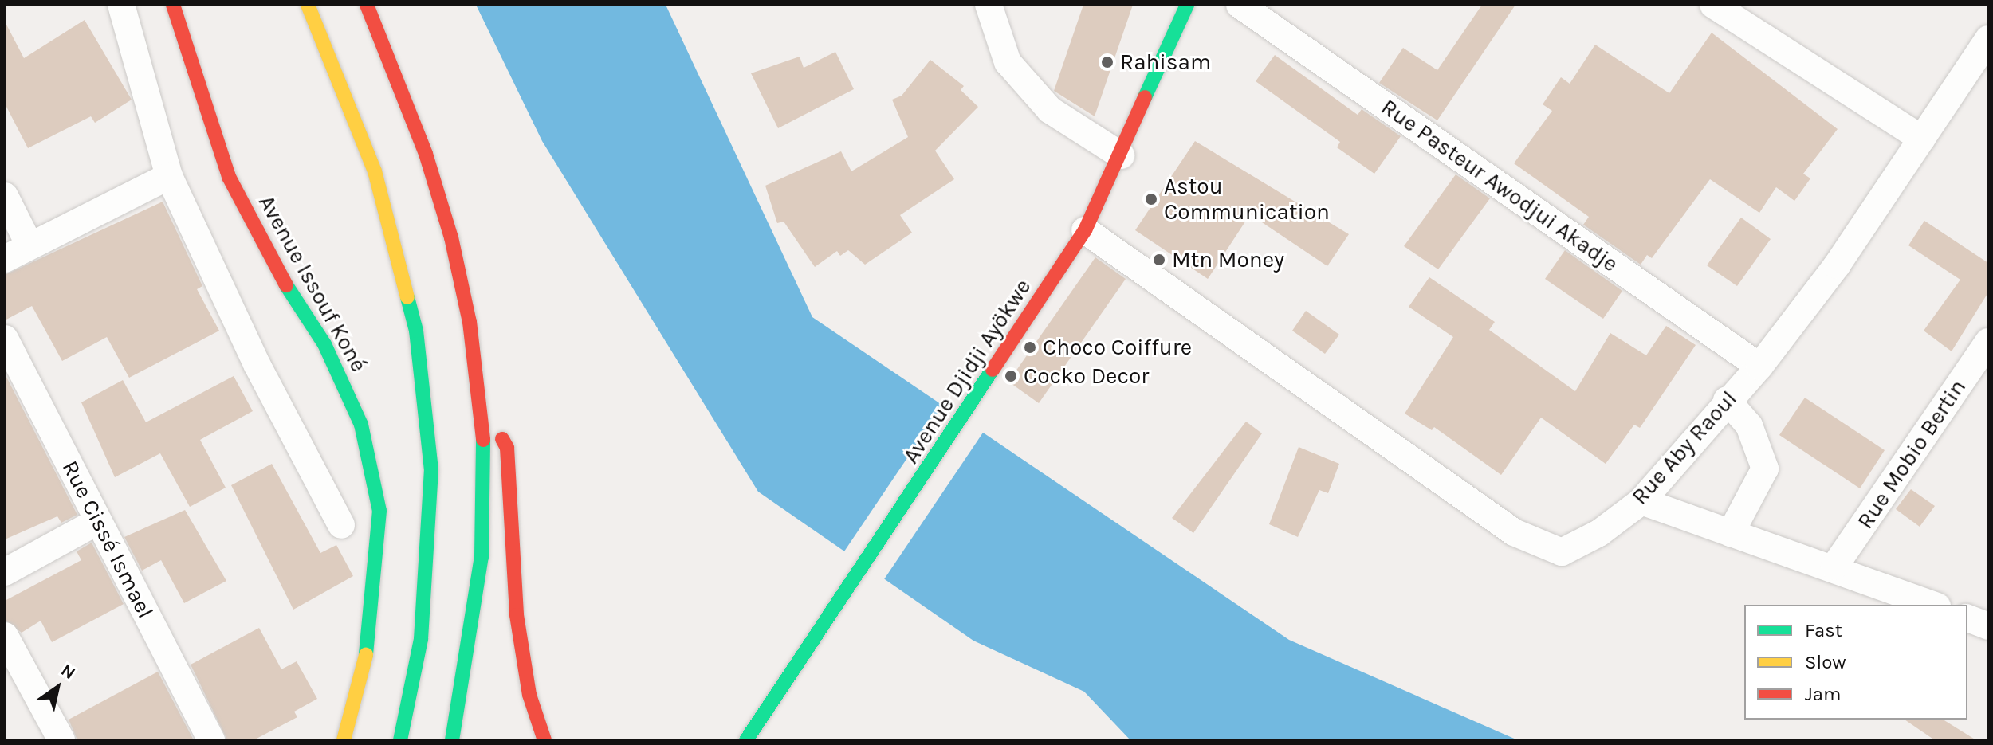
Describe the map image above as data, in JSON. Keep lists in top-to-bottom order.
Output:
{
  "streets": {
    "main road": ["Avenue Issouf Koné", "Avenue Djidji Ayökwe"],
    "street": [
      "Rue Pasteur Awodjui Akadje",
      "Rue Aby Raoul",
      "Rue Mobio Bertin",
      "Rue Cissé Ismael"
    ]
  },
  "crossings": [
    ["Rue Pasteur Awodjui Akadje", "Rue Aby Raoul"],
    ["Avenue Djidji Ayökwe", "Rue Aby Raoul"]
  ],
  "places": [
    "Rahisam",
    "Astou Communication",
    "Mtn Money",
    "Choco Coiffure",
    "Cocko Decor"
  ],
  "legend": ["Fast", "Slow", "Jam"],
  "north": "top right"
}
